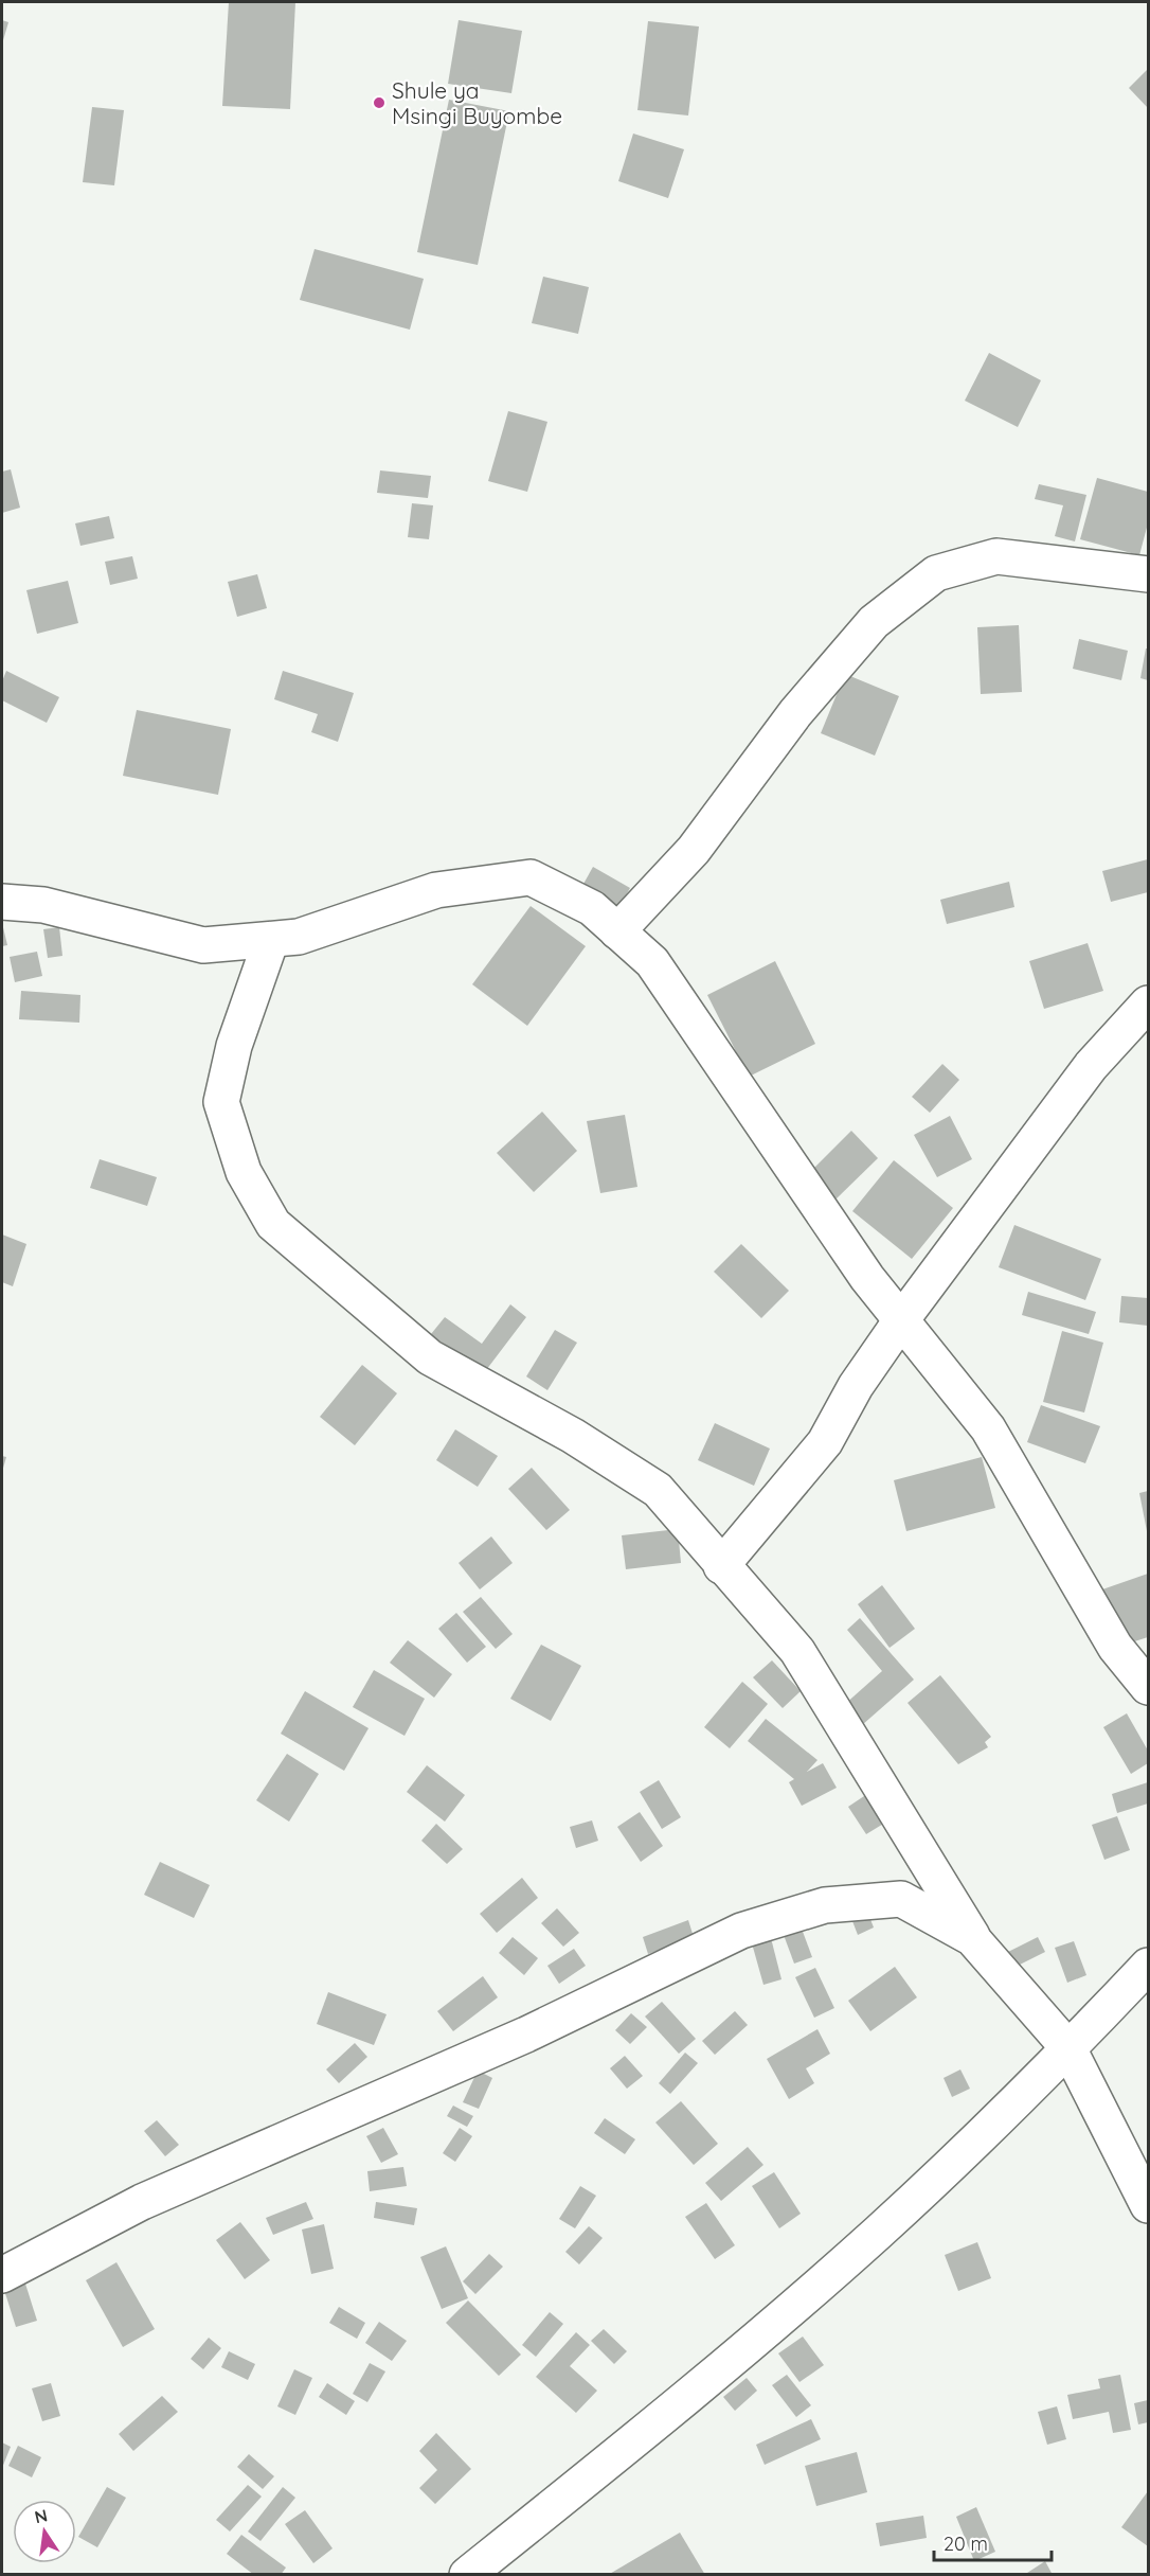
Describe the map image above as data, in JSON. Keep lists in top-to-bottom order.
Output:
{
  "places": ["Shule ya Msingi Buyombe"],
  "scale_bar": "20 m",
  "north": "top"
}
